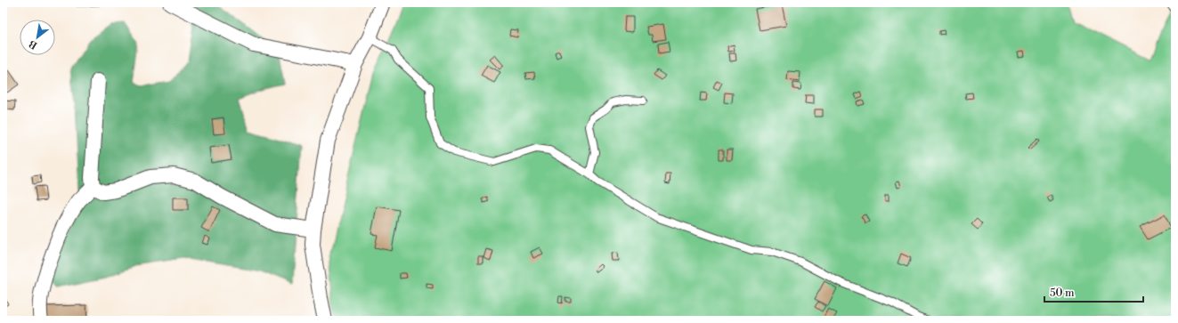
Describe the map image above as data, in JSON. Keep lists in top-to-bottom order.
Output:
{
  "scale_bar": "50 m",
  "north": "bottom left"
}
